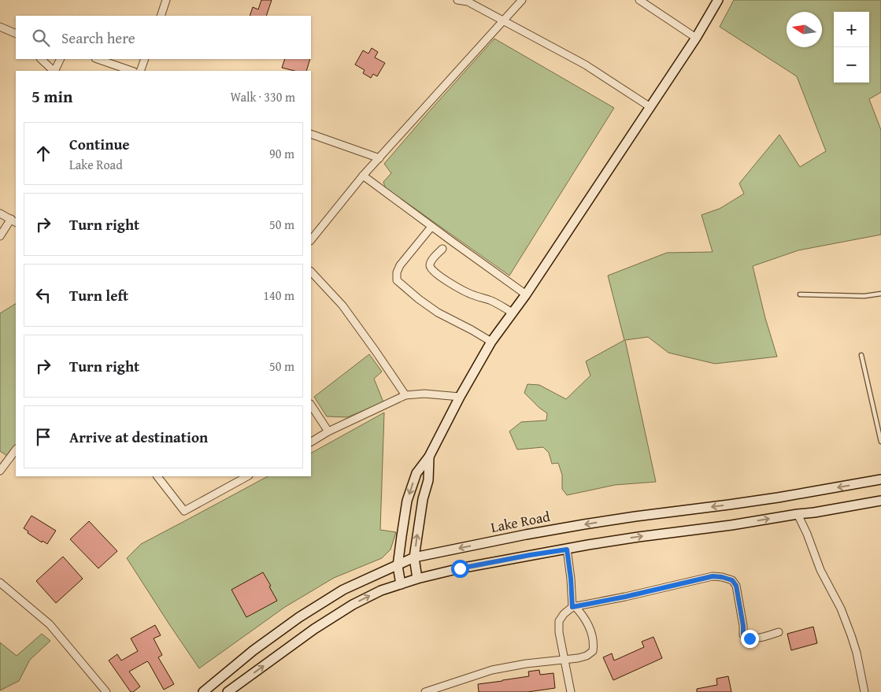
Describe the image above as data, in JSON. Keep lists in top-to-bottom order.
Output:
{
  "streets": {
    "main road": ["Lake Road"]
  },
  "north": "left",
  "page": {
    "map_buttons": ["+", "−"],
    "search": "Search here",
    "heading": ["5 min", "Walk · 330 m"],
    "list": [
      ["Continue", "Lake Road", "90 m"],
      ["Turn right", "50 m"],
      ["Turn left", "140 m"],
      ["Turn right", "50 m"],
      "Arrive at destination"
    ]
  }
}
